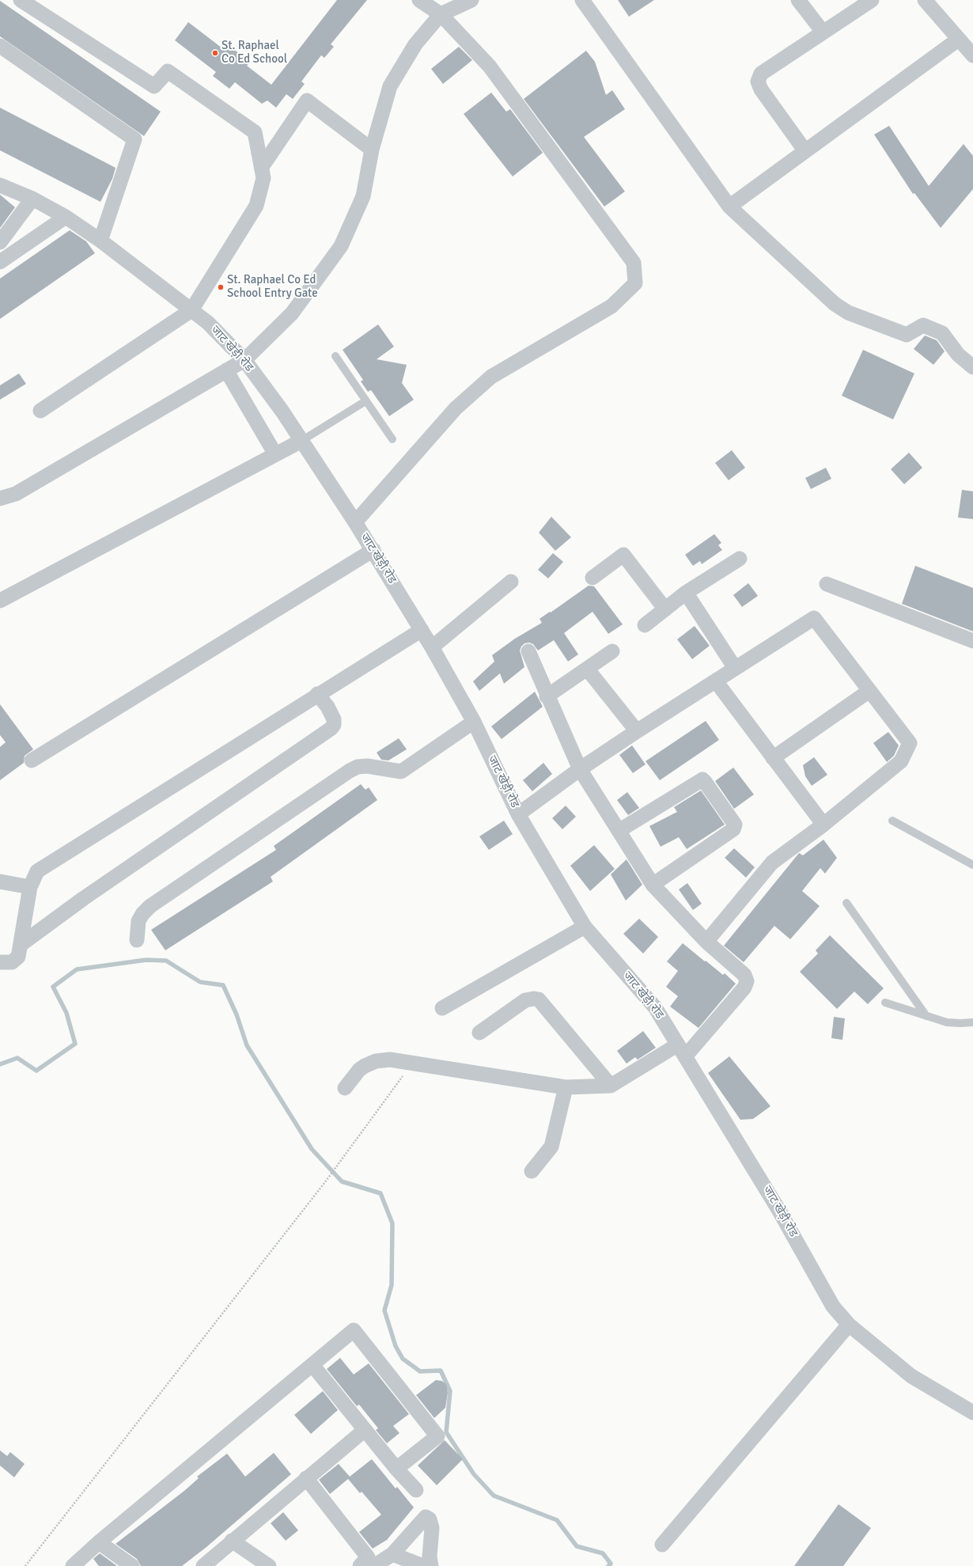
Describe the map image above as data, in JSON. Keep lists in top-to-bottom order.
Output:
{
  "streets": {
    "street": ["जाट खेड़ी रोड"]
  },
  "places": ["St. Raphael Co Ed School", "St. Raphael Co Ed School Entry Gate"]
}
